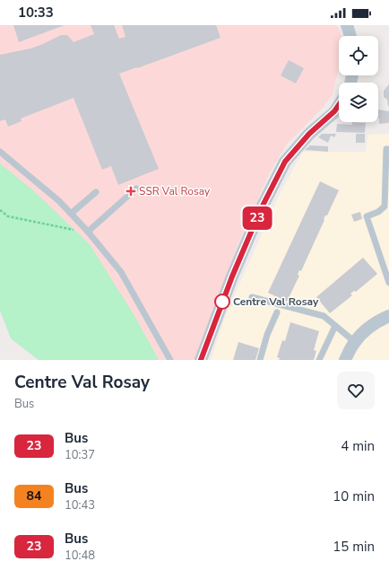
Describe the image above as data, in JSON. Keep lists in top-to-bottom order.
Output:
{
  "places": {
    "health": ["SSR Val Rosay"],
    "other": ["Centre Val Rosay"]
  },
  "lines": ["bus line 23"],
  "page": {
    "status": "10:33",
    "on_map": "23",
    "heading": ["Centre Val Rosay", "Bus"],
    "list": [
      {
        "mark": "23",
        "name": "Bus",
        "note": "10:37",
        "value": "4 min"
      },
      {
        "mark": "84",
        "name": "Bus",
        "note": "10:43",
        "value": "10 min"
      },
      {
        "mark": "23",
        "name": "Bus",
        "note": "10:48",
        "value": "15 min"
      }
    ]
  }
}
